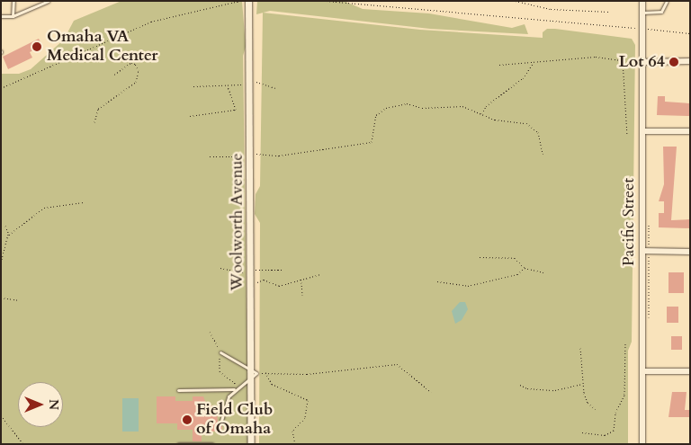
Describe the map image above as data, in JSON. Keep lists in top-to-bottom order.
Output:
{
  "streets": {
    "street": ["Woolworth Avenue", "Pacific Street"]
  },
  "places": ["Omaha VA Medical Center", "Lot 64", "Field Club of Omaha"],
  "north": "right"
}
